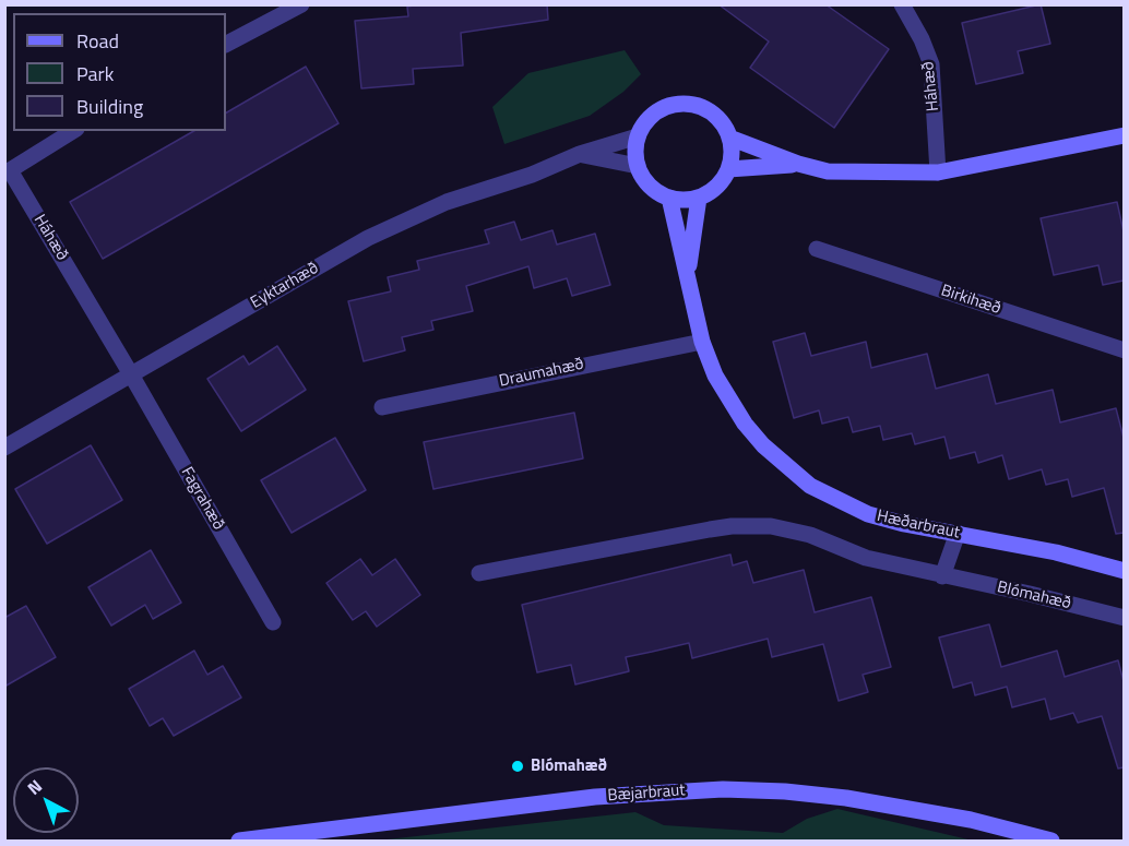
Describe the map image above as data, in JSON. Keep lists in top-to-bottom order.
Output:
{
  "streets": {
    "street": [
      "Háhæð",
      "Eyktarhæð",
      "Birkihæð",
      "Draumahæð",
      "Fagrahæð",
      "Hæðarbraut",
      "Blómahæð",
      "Bæjarbraut"
    ]
  },
  "crossings": [
    ["Háhæð", "Eyktarhæð"],
    ["Háhæð", "Fagrahæð"],
    ["Eyktarhæð", "Fagrahæð"],
    ["Eyktarhæð", "Hæðarbraut"],
    ["Draumahæð", "Hæðarbraut"]
  ],
  "places": ["Blómahæð"],
  "legend": ["Road", "Park", "Building"],
  "north": "top left"
}
